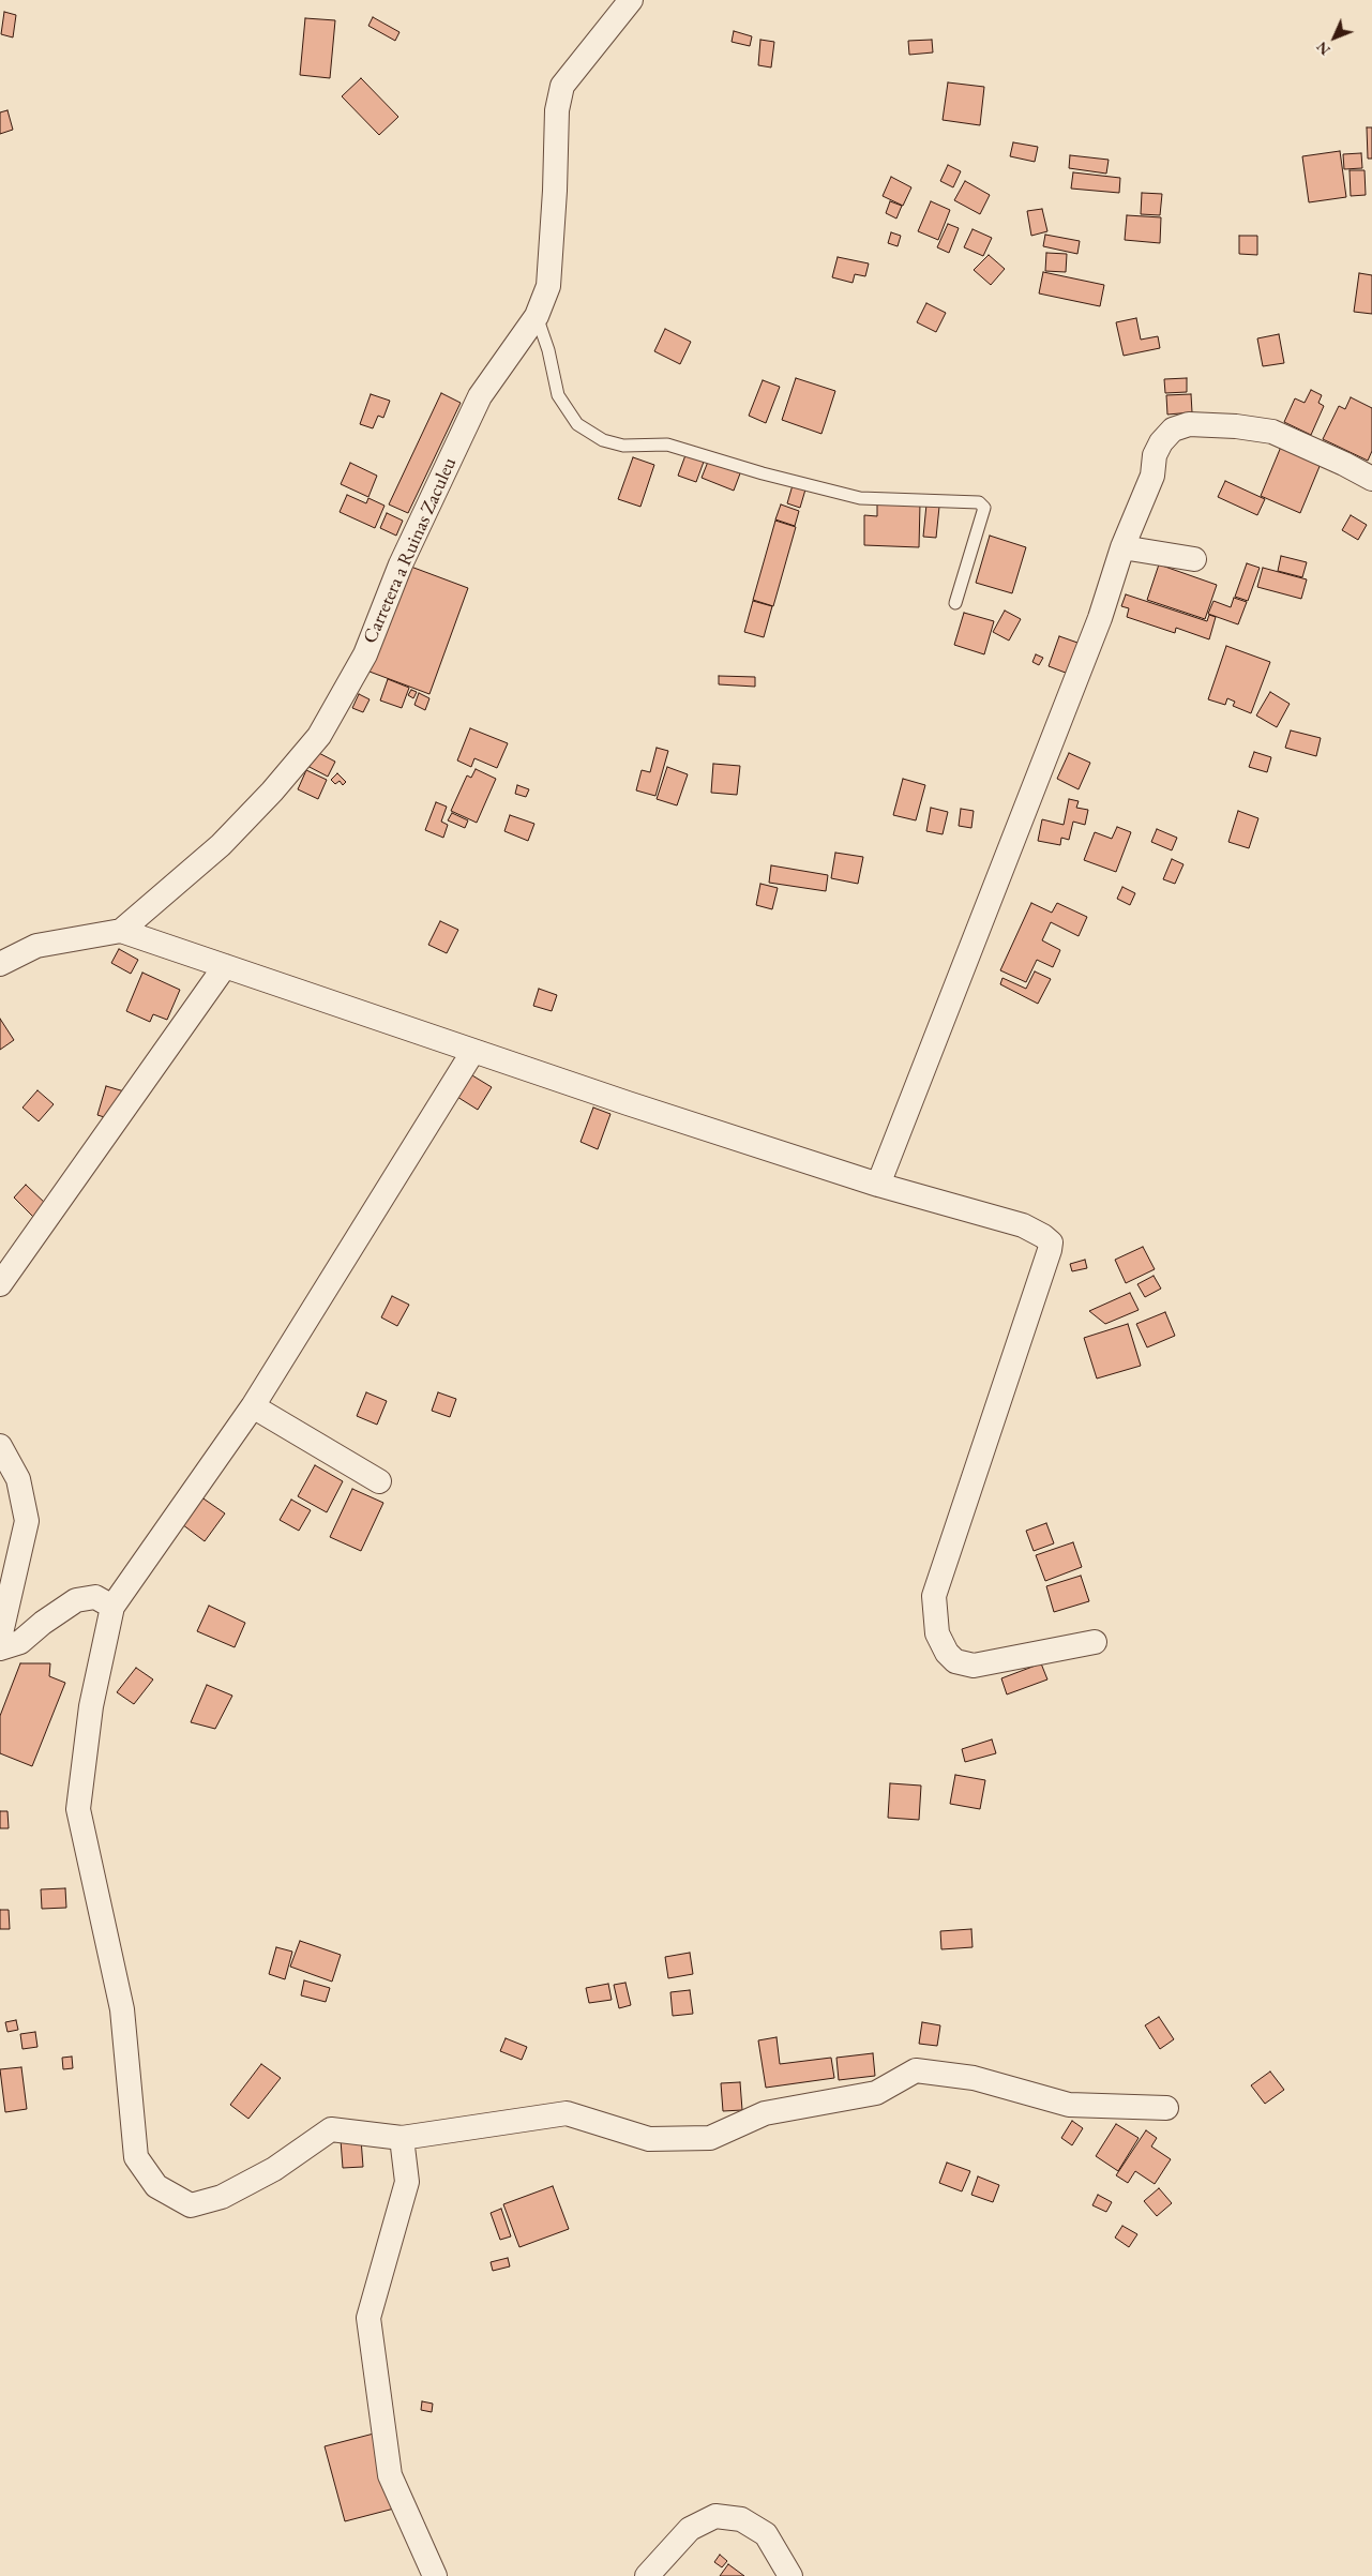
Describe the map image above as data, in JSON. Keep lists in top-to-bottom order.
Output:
{
  "streets": {
    "street": ["Carretera a Ruinas Zaculeu"]
  },
  "north": "bottom left"
}
